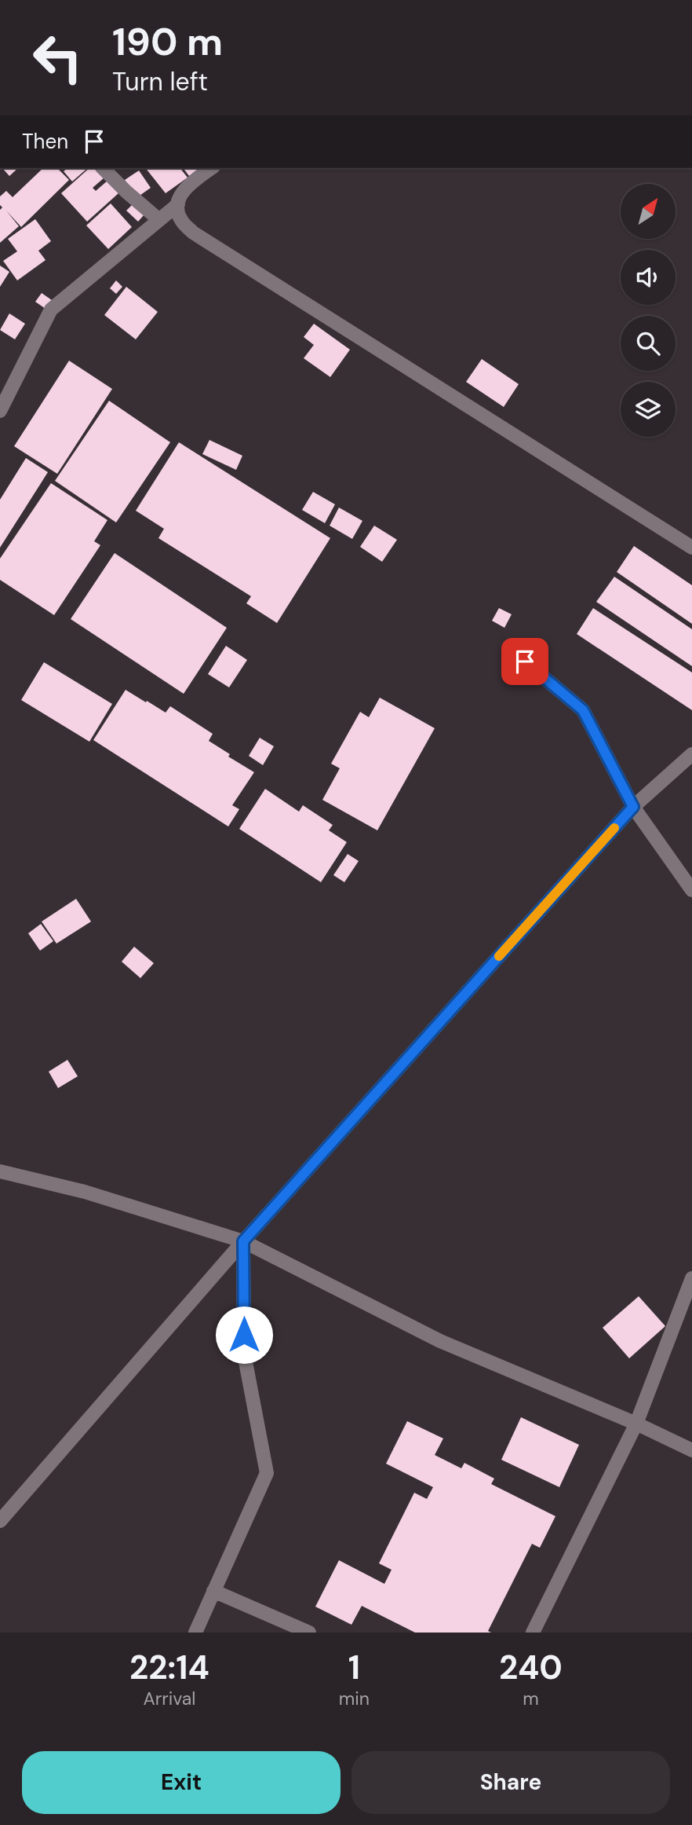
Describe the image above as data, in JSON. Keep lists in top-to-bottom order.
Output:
{
  "north": "top right",
  "page": {
    "turn": ["190 m", "Turn left"],
    "then": "Then",
    "eta": [
      "22:14",
      "Arrival",
      "1",
      "min",
      "240",
      "m"
    ],
    "buttons": ["Exit", "Share"]
  }
}
